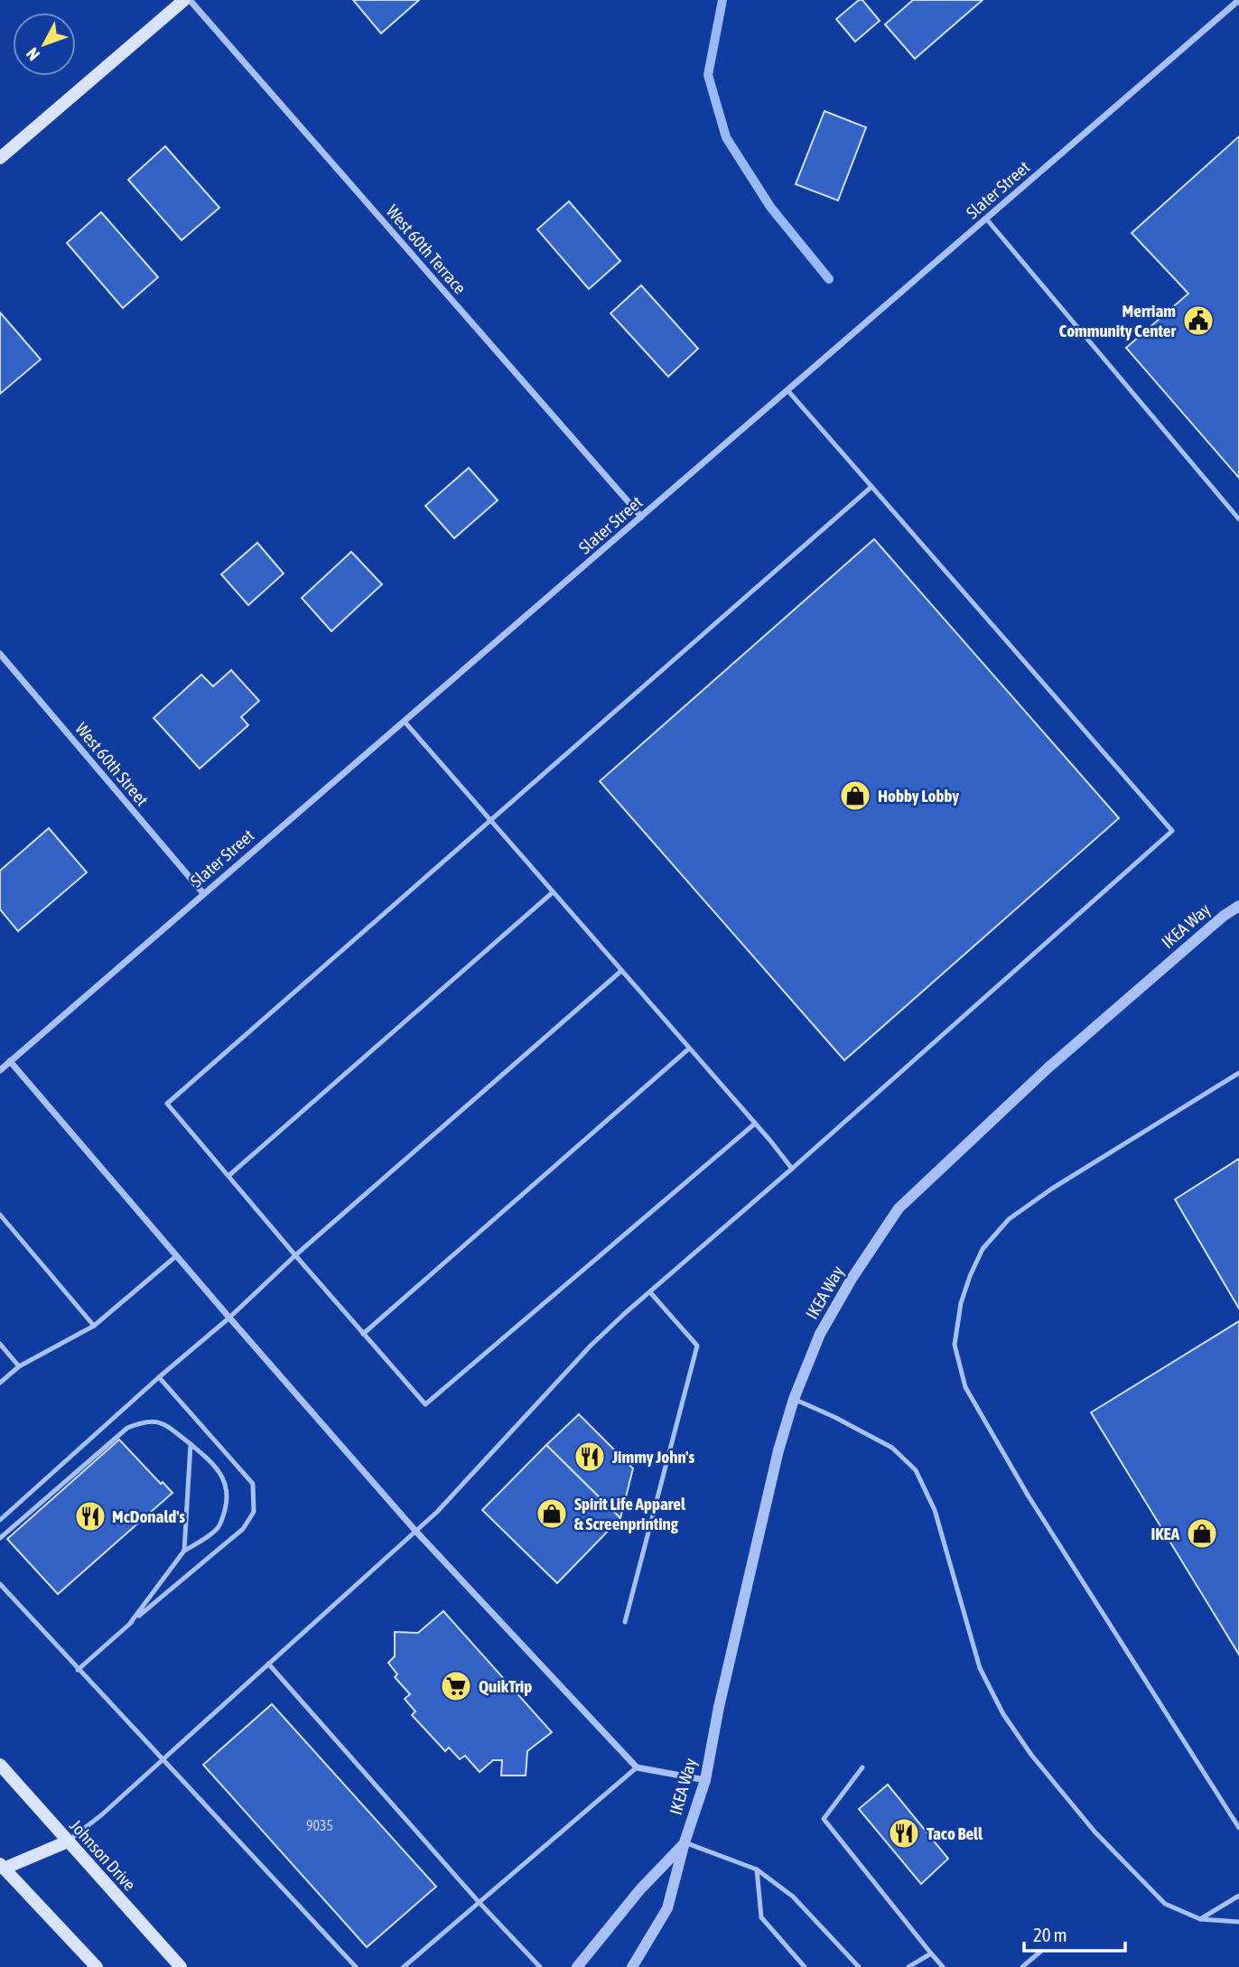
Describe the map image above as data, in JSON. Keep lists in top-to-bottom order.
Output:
{
  "streets": {
    "main road": ["Johnson Drive"],
    "street": [
      "Slater Street",
      "West 60th Terrace",
      "West 60th Street",
      "IKEA Way"
    ]
  },
  "crossings": [
    ["Slater Street", "West 60th Terrace"],
    ["Slater Street", "West 60th Street"]
  ],
  "places": {
    "public building": ["Merriam Community Center"],
    "shop": ["Hobby Lobby", "Spirit Life Apparel & Screenprinting", "IKEA"],
    "restaurant": ["Jimmy John's", "McDonald's", "Taco Bell"],
    "supermarket": ["QuikTrip"]
  },
  "house_numbers": ["9035"],
  "scale_bar": "20 m",
  "north": "bottom left"
}
